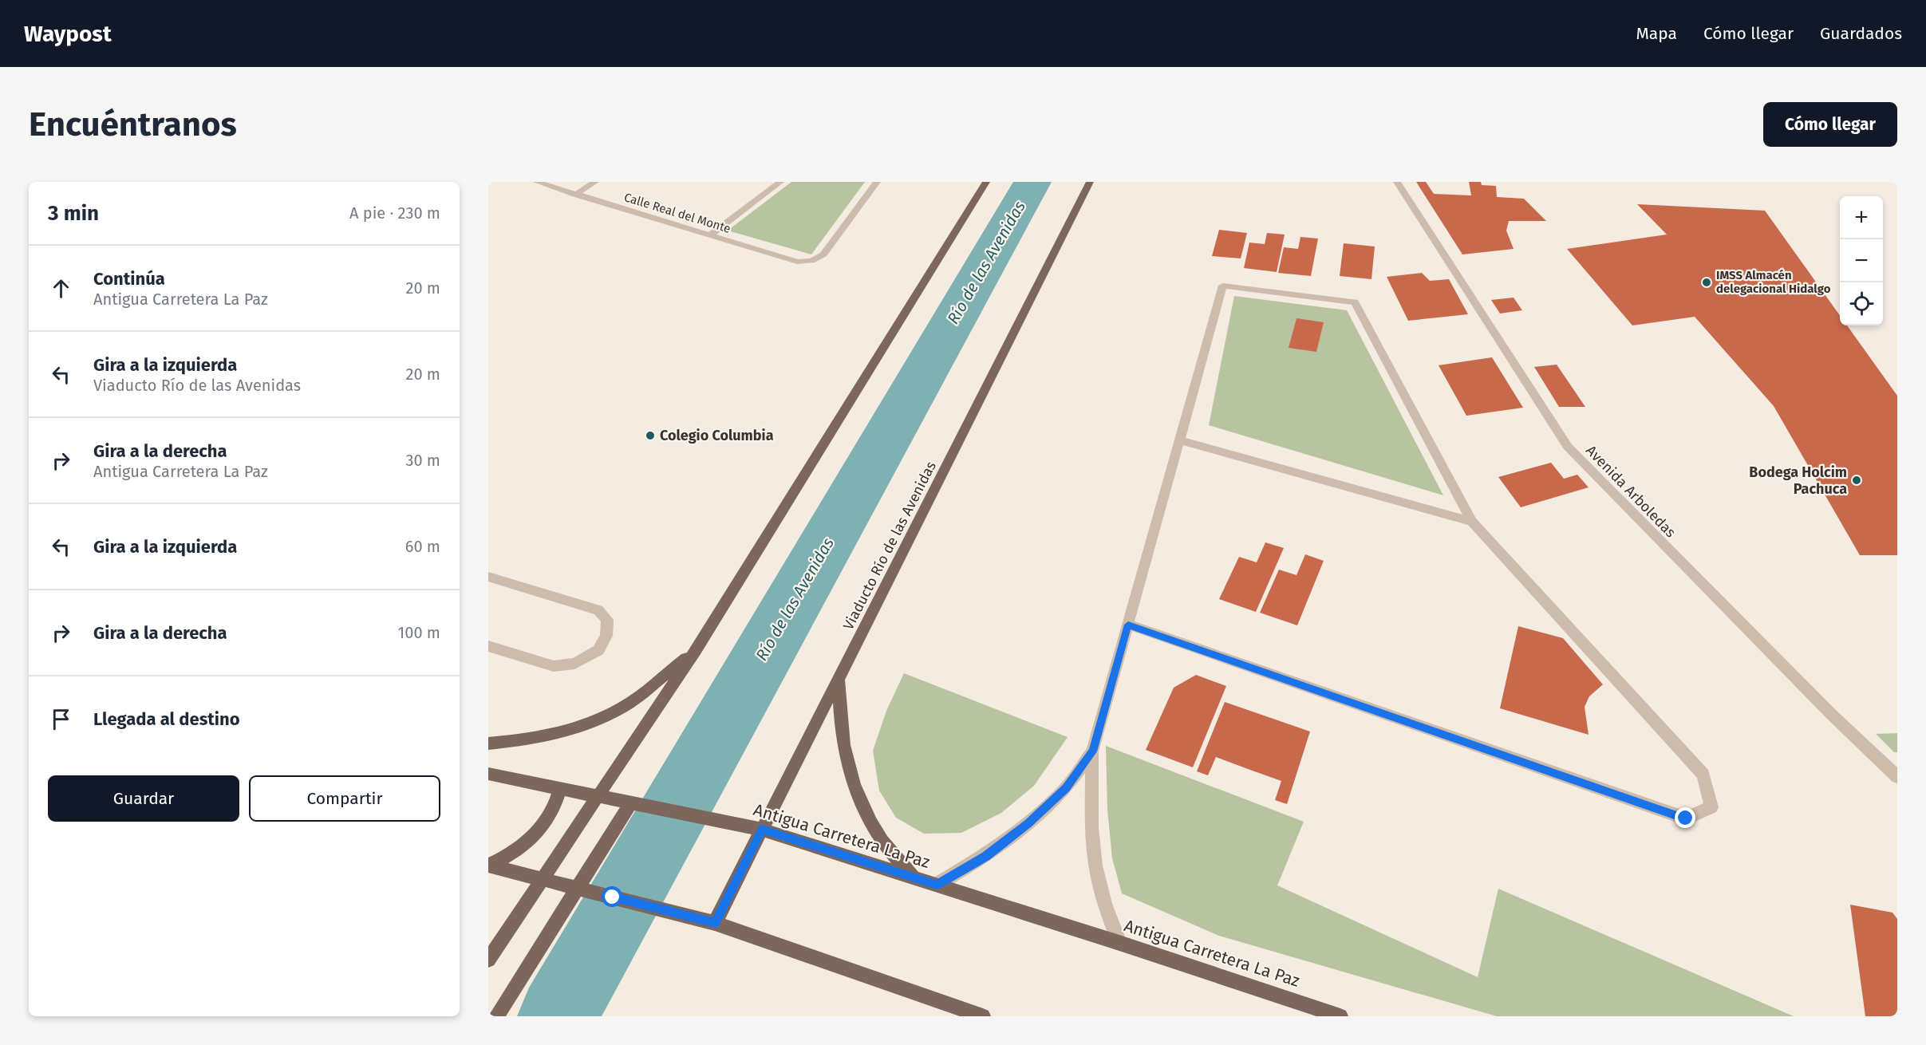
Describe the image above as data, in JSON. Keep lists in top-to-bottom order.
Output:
{
  "streets": {
    "main road": ["Viaducto Río de las Avenidas", "Antigua Carretera La Paz"],
    "street": ["Calle Real del Monte", "Avenida Arboledas"]
  },
  "crossings": [
    ["Viaducto Río de las Avenidas", "Antigua Carretera La Paz"]
  ],
  "water": ["Río de las Avenidas"],
  "places": ["IMSS Almacén delegacional Hidalgo", "Colegio Columbia", "Bodega Holcim Pachuca"],
  "page": {
    "header": "Waypost",
    "nav": ["Mapa", "Cómo llegar", "Guardados"],
    "buttons": [
      "Cómo llegar",
      ["Guardar", "Compartir"]
    ],
    "title": "Encuéntranos",
    "heading": ["3 min", "A pie · 230 m"],
    "map_buttons": ["+", "−"],
    "list": [
      ["Continúa", "Antigua Carretera La Paz", "20 m"],
      ["Gira a la izquierda", "Viaducto Río de las Avenidas", "20 m"],
      ["Gira a la derecha", "Antigua Carretera La Paz", "30 m"],
      ["Gira a la izquierda", "60 m"],
      ["Gira a la derecha", "100 m"],
      "Llegada al destino"
    ]
  }
}
